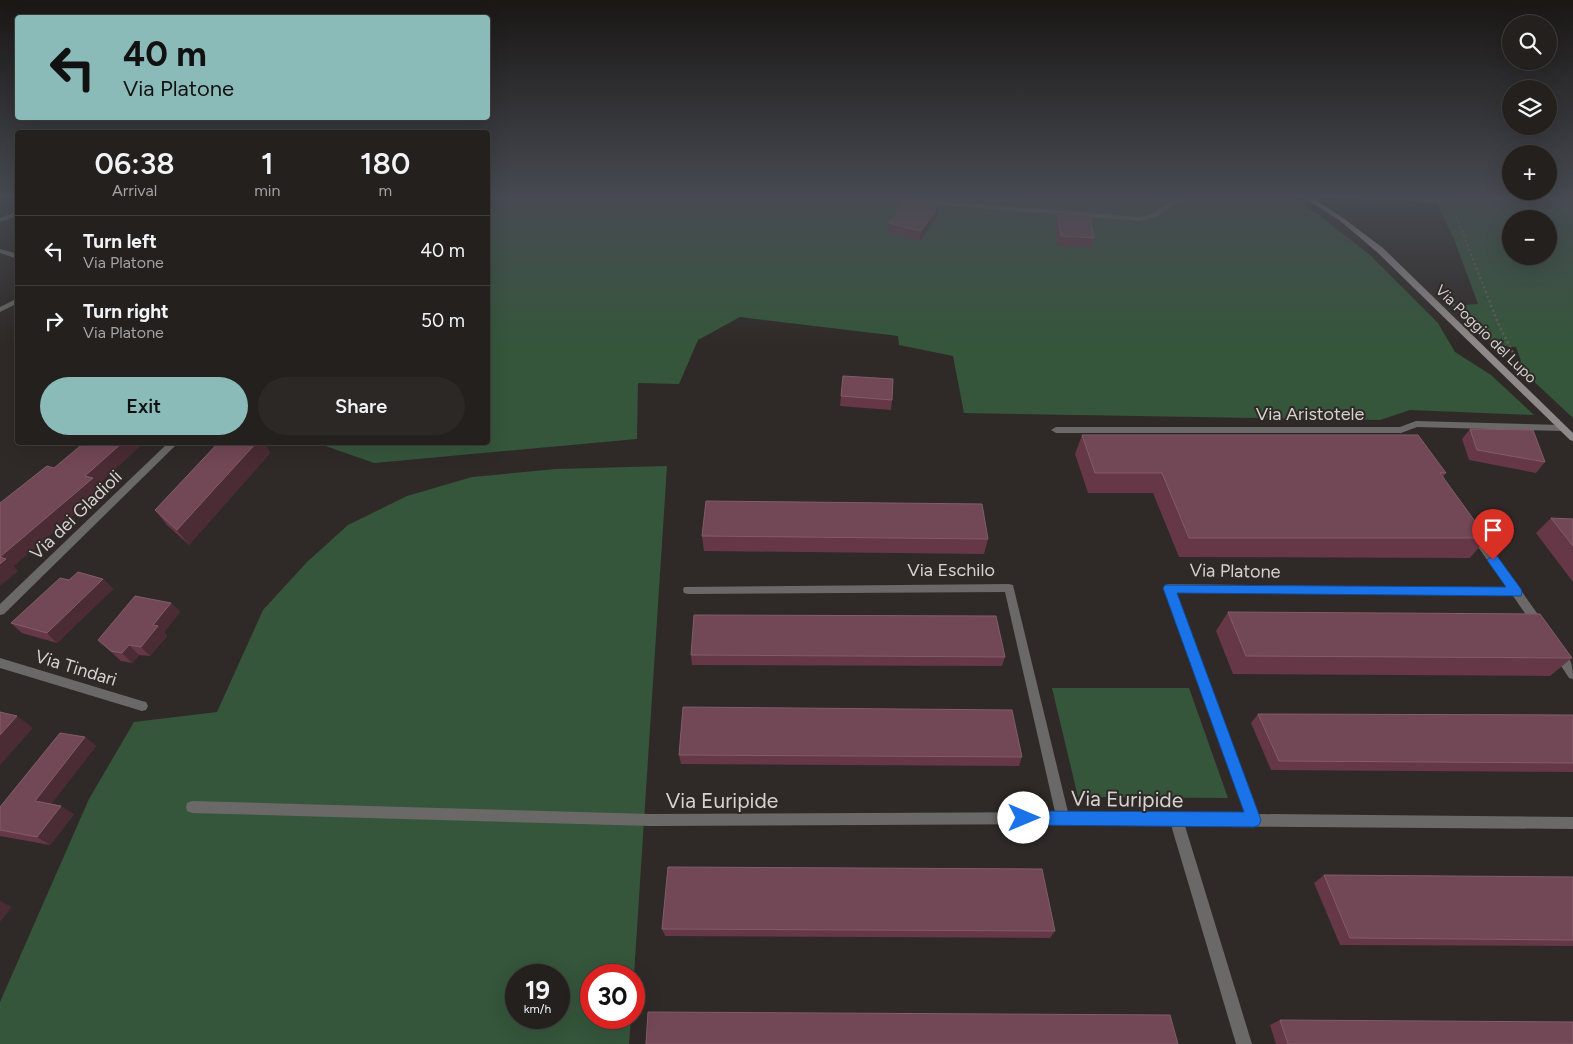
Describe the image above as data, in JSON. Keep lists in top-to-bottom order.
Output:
{
  "streets": {
    "street": [
      "Via Poggio del Lupo",
      "Via Aristotele",
      "Via dei Gladioli",
      "Via Eschilo",
      "Via Platone",
      "Via Tindari",
      "Via Euripide"
    ]
  },
  "crossings": [
    ["Via Poggio del Lupo", "Via Aristotele"],
    ["Via Eschilo", "Via Euripide"],
    ["Via Platone", "Via Euripide"]
  ],
  "page": {
    "map_buttons": ["+", "−"],
    "turn": ["40 m", "Via Platone"],
    "eta": [
      "06:38",
      "Arrival",
      "1",
      "min",
      "180",
      "m"
    ],
    "list": [
      {
        "name": "Turn left",
        "note": "Via Platone",
        "value": "40 m"
      },
      {
        "name": "Turn right",
        "note": "Via Platone",
        "value": "50 m"
      }
    ],
    "buttons": ["Exit", "Share"],
    "speed": "19 km/h",
    "limit": "30"
  }
}
